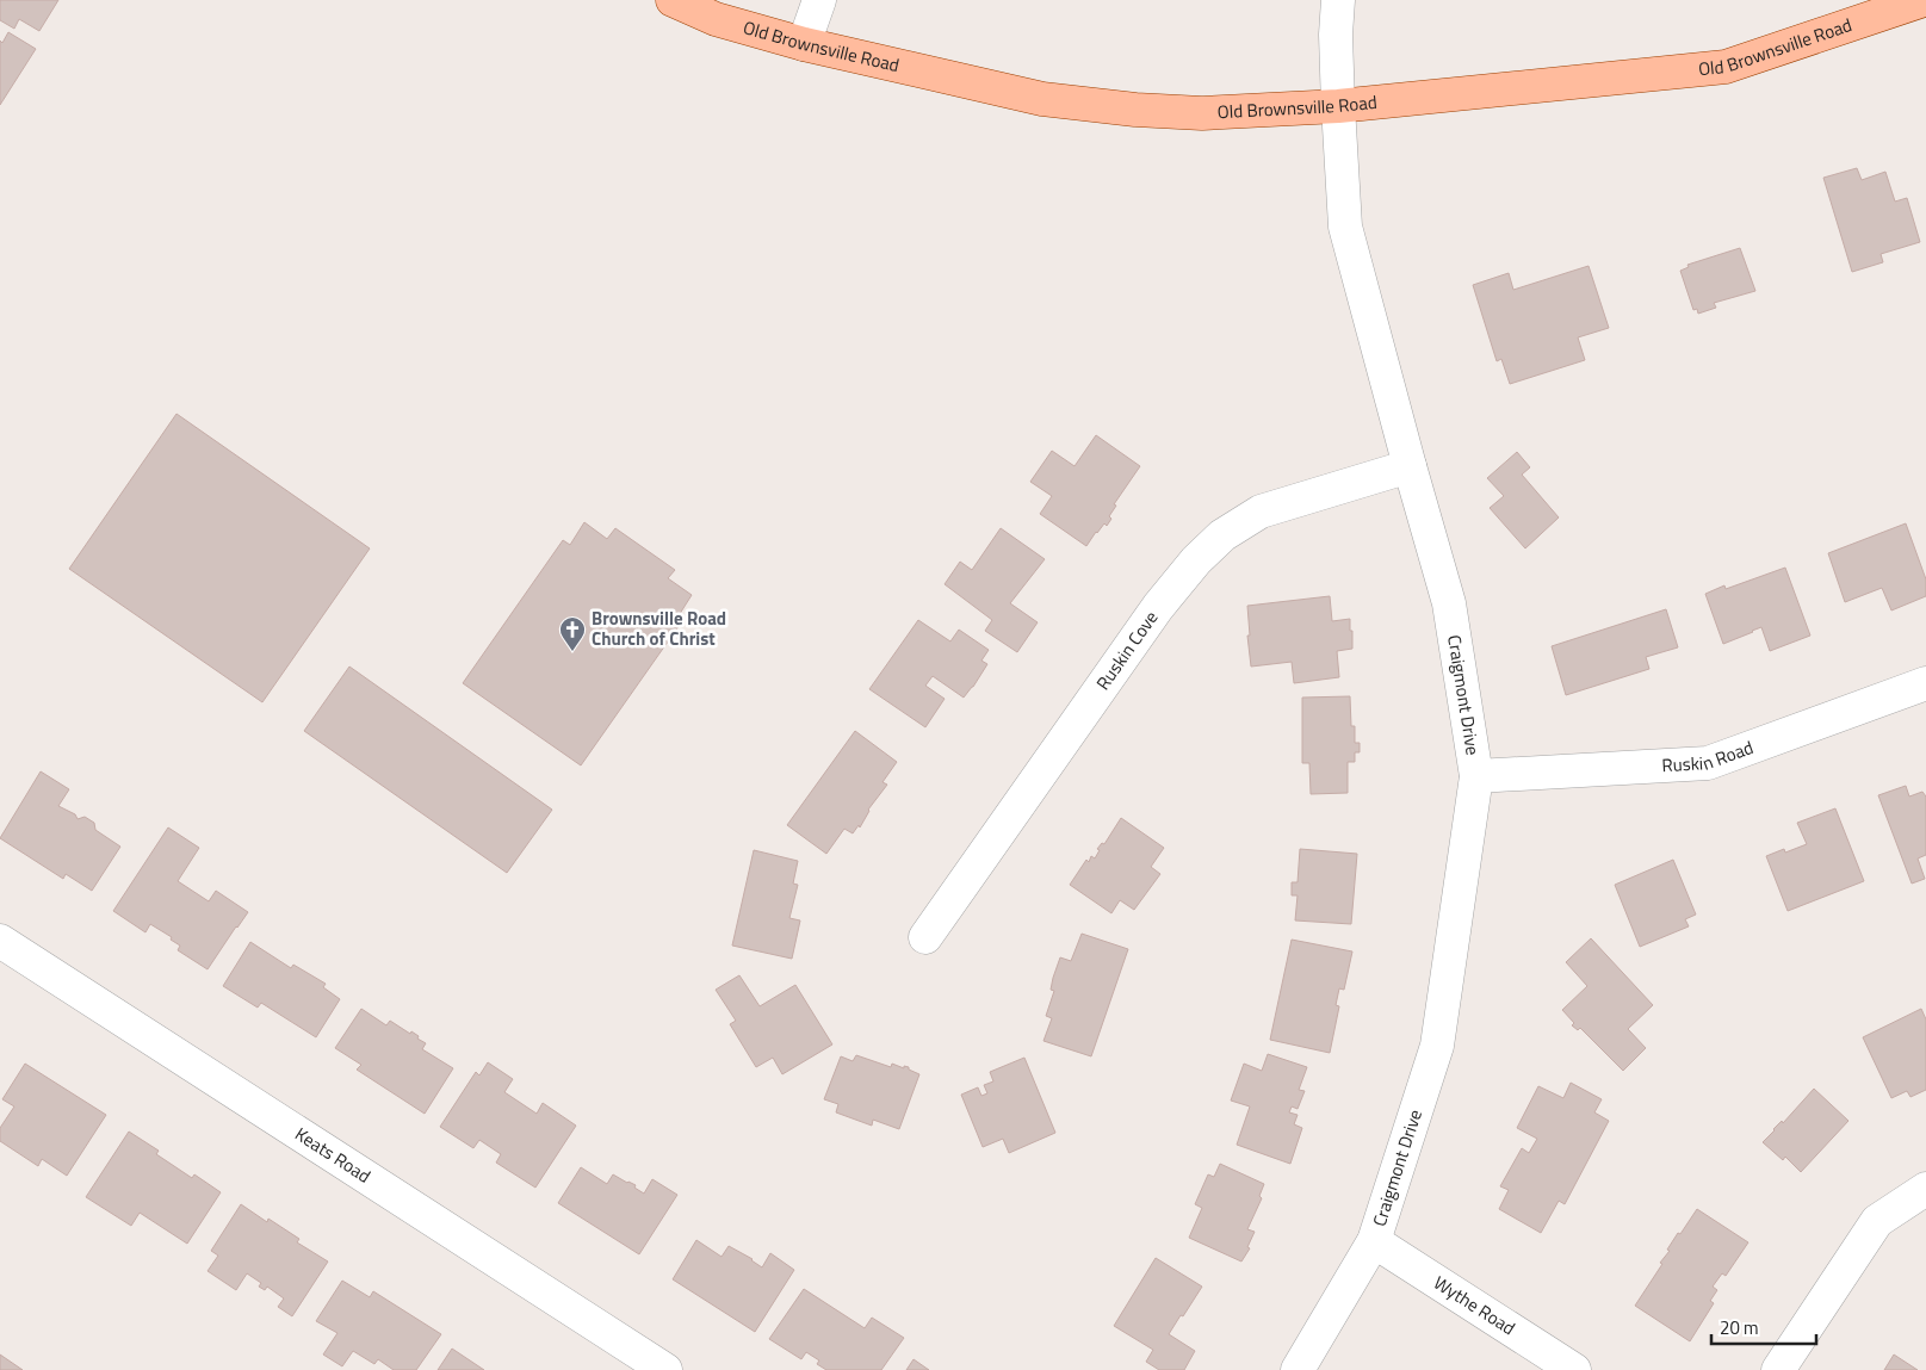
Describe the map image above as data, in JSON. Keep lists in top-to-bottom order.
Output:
{
  "streets": {
    "main road": ["Old Brownsville Road"],
    "street": [
      "Ruskin Cove",
      "Craigmont Drive",
      "Ruskin Road",
      "Keats Road",
      "Wythe Road"
    ]
  },
  "crossings": [
    ["Old Brownsville Road", "Craigmont Drive"],
    ["Ruskin Cove", "Craigmont Drive"],
    ["Craigmont Drive", "Ruskin Road"],
    ["Craigmont Drive", "Wythe Road"]
  ],
  "places": {
    "church": ["Brownsville Road Church of Christ"]
  },
  "scale_bar": "20 m"
}
